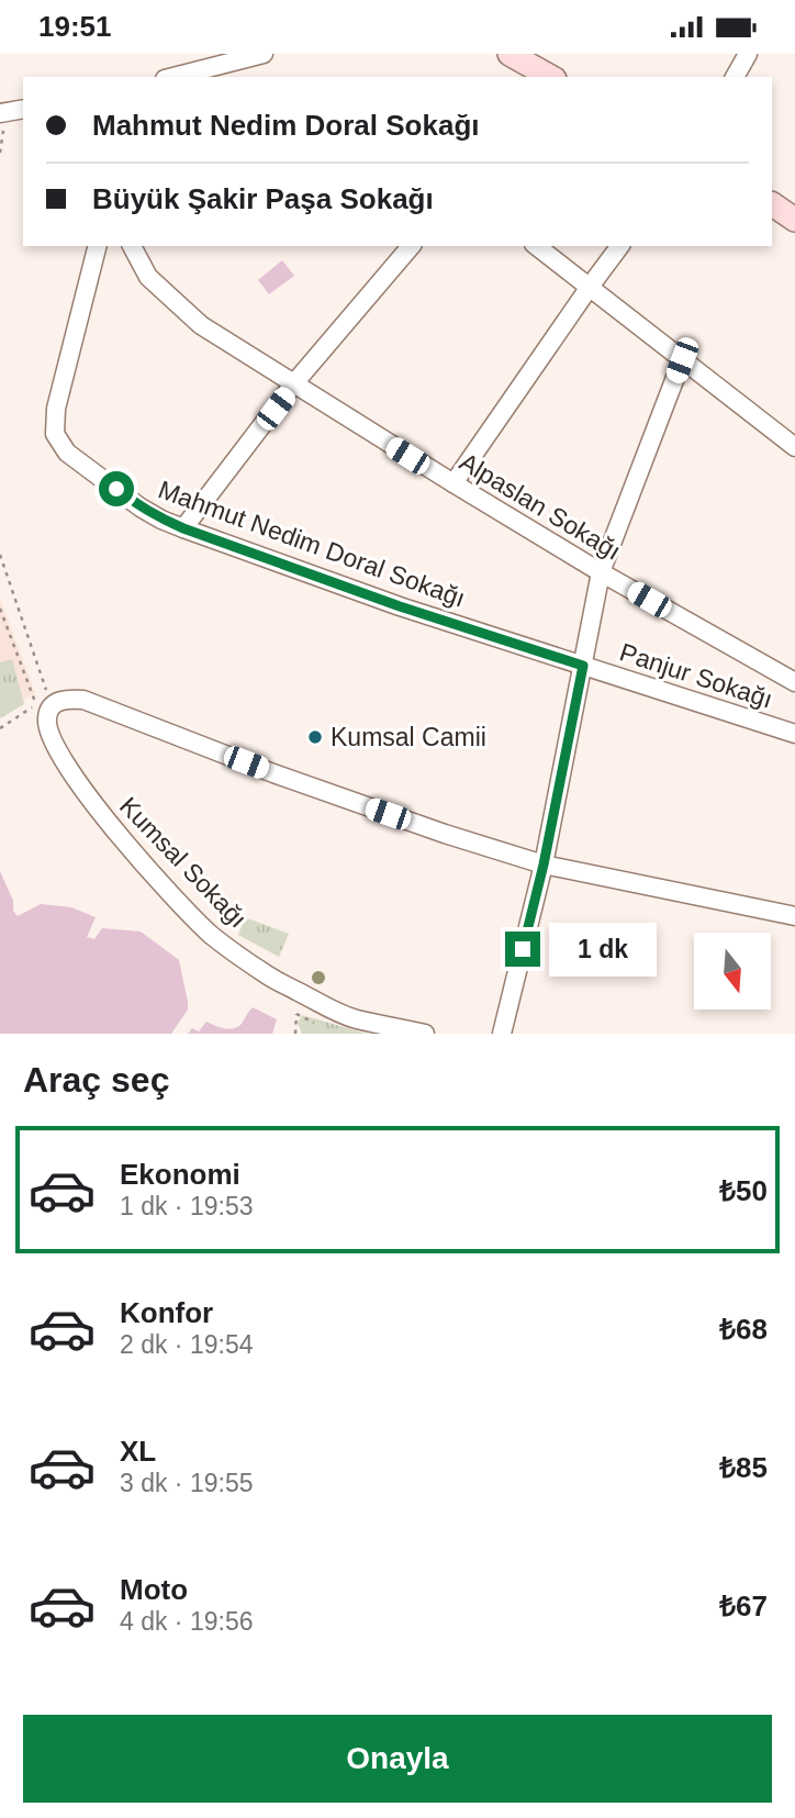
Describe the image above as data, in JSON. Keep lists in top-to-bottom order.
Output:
{
  "streets": {
    "street": [
      "Alpaslan Sokağı",
      "Mahmut Nedim Doral Sokağı",
      "Panjur Sokağı",
      "Kumsal Sokağı"
    ]
  },
  "crossings": [
    ["Mahmut Nedim Doral Sokağı", "Panjur Sokağı"]
  ],
  "places": ["Kumsal Camii"],
  "north": "bottom",
  "page": {
    "status": "19:51",
    "banner": ["Mahmut Nedim Doral Sokağı", "Büyük Şakir Paşa Sokağı"],
    "bubble": "1 dk",
    "heading": "Araç seç",
    "list": [
      {
        "name": "Ekonomi",
        "note": "1 dk · 19:53",
        "value": "₺50"
      },
      {
        "name": "Konfor",
        "note": "2 dk · 19:54",
        "value": "₺68"
      },
      {
        "name": "XL",
        "note": "3 dk · 19:55",
        "value": "₺85"
      },
      {
        "name": "Moto",
        "note": "4 dk · 19:56",
        "value": "₺67"
      }
    ],
    "buttons": "Onayla"
  }
}
